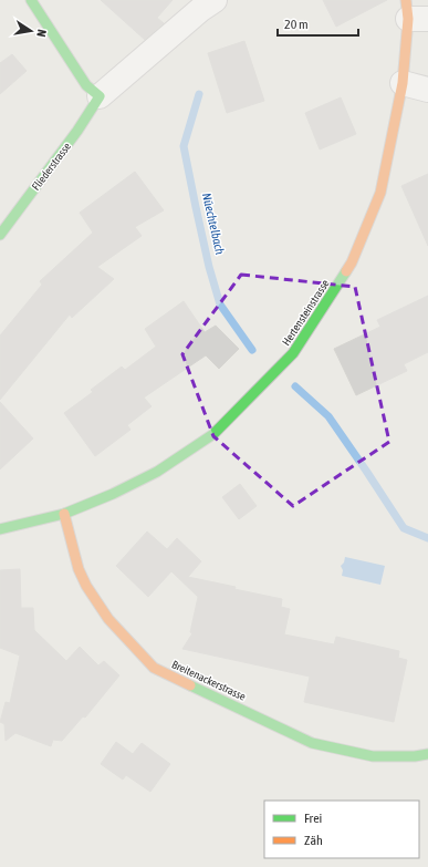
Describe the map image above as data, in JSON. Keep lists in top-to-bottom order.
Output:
{
  "streets": {
    "street": ["Fliederstrasse", "Hertensteinstrasse", "Breitenackerstrasse"]
  },
  "crossings": [
    ["Hertensteinstrasse", "Breitenackerstrasse"]
  ],
  "water": ["Nüechtelbach"],
  "legend": ["Frei", "Zäh"],
  "scale_bar": "20 m",
  "north": "right"
}
